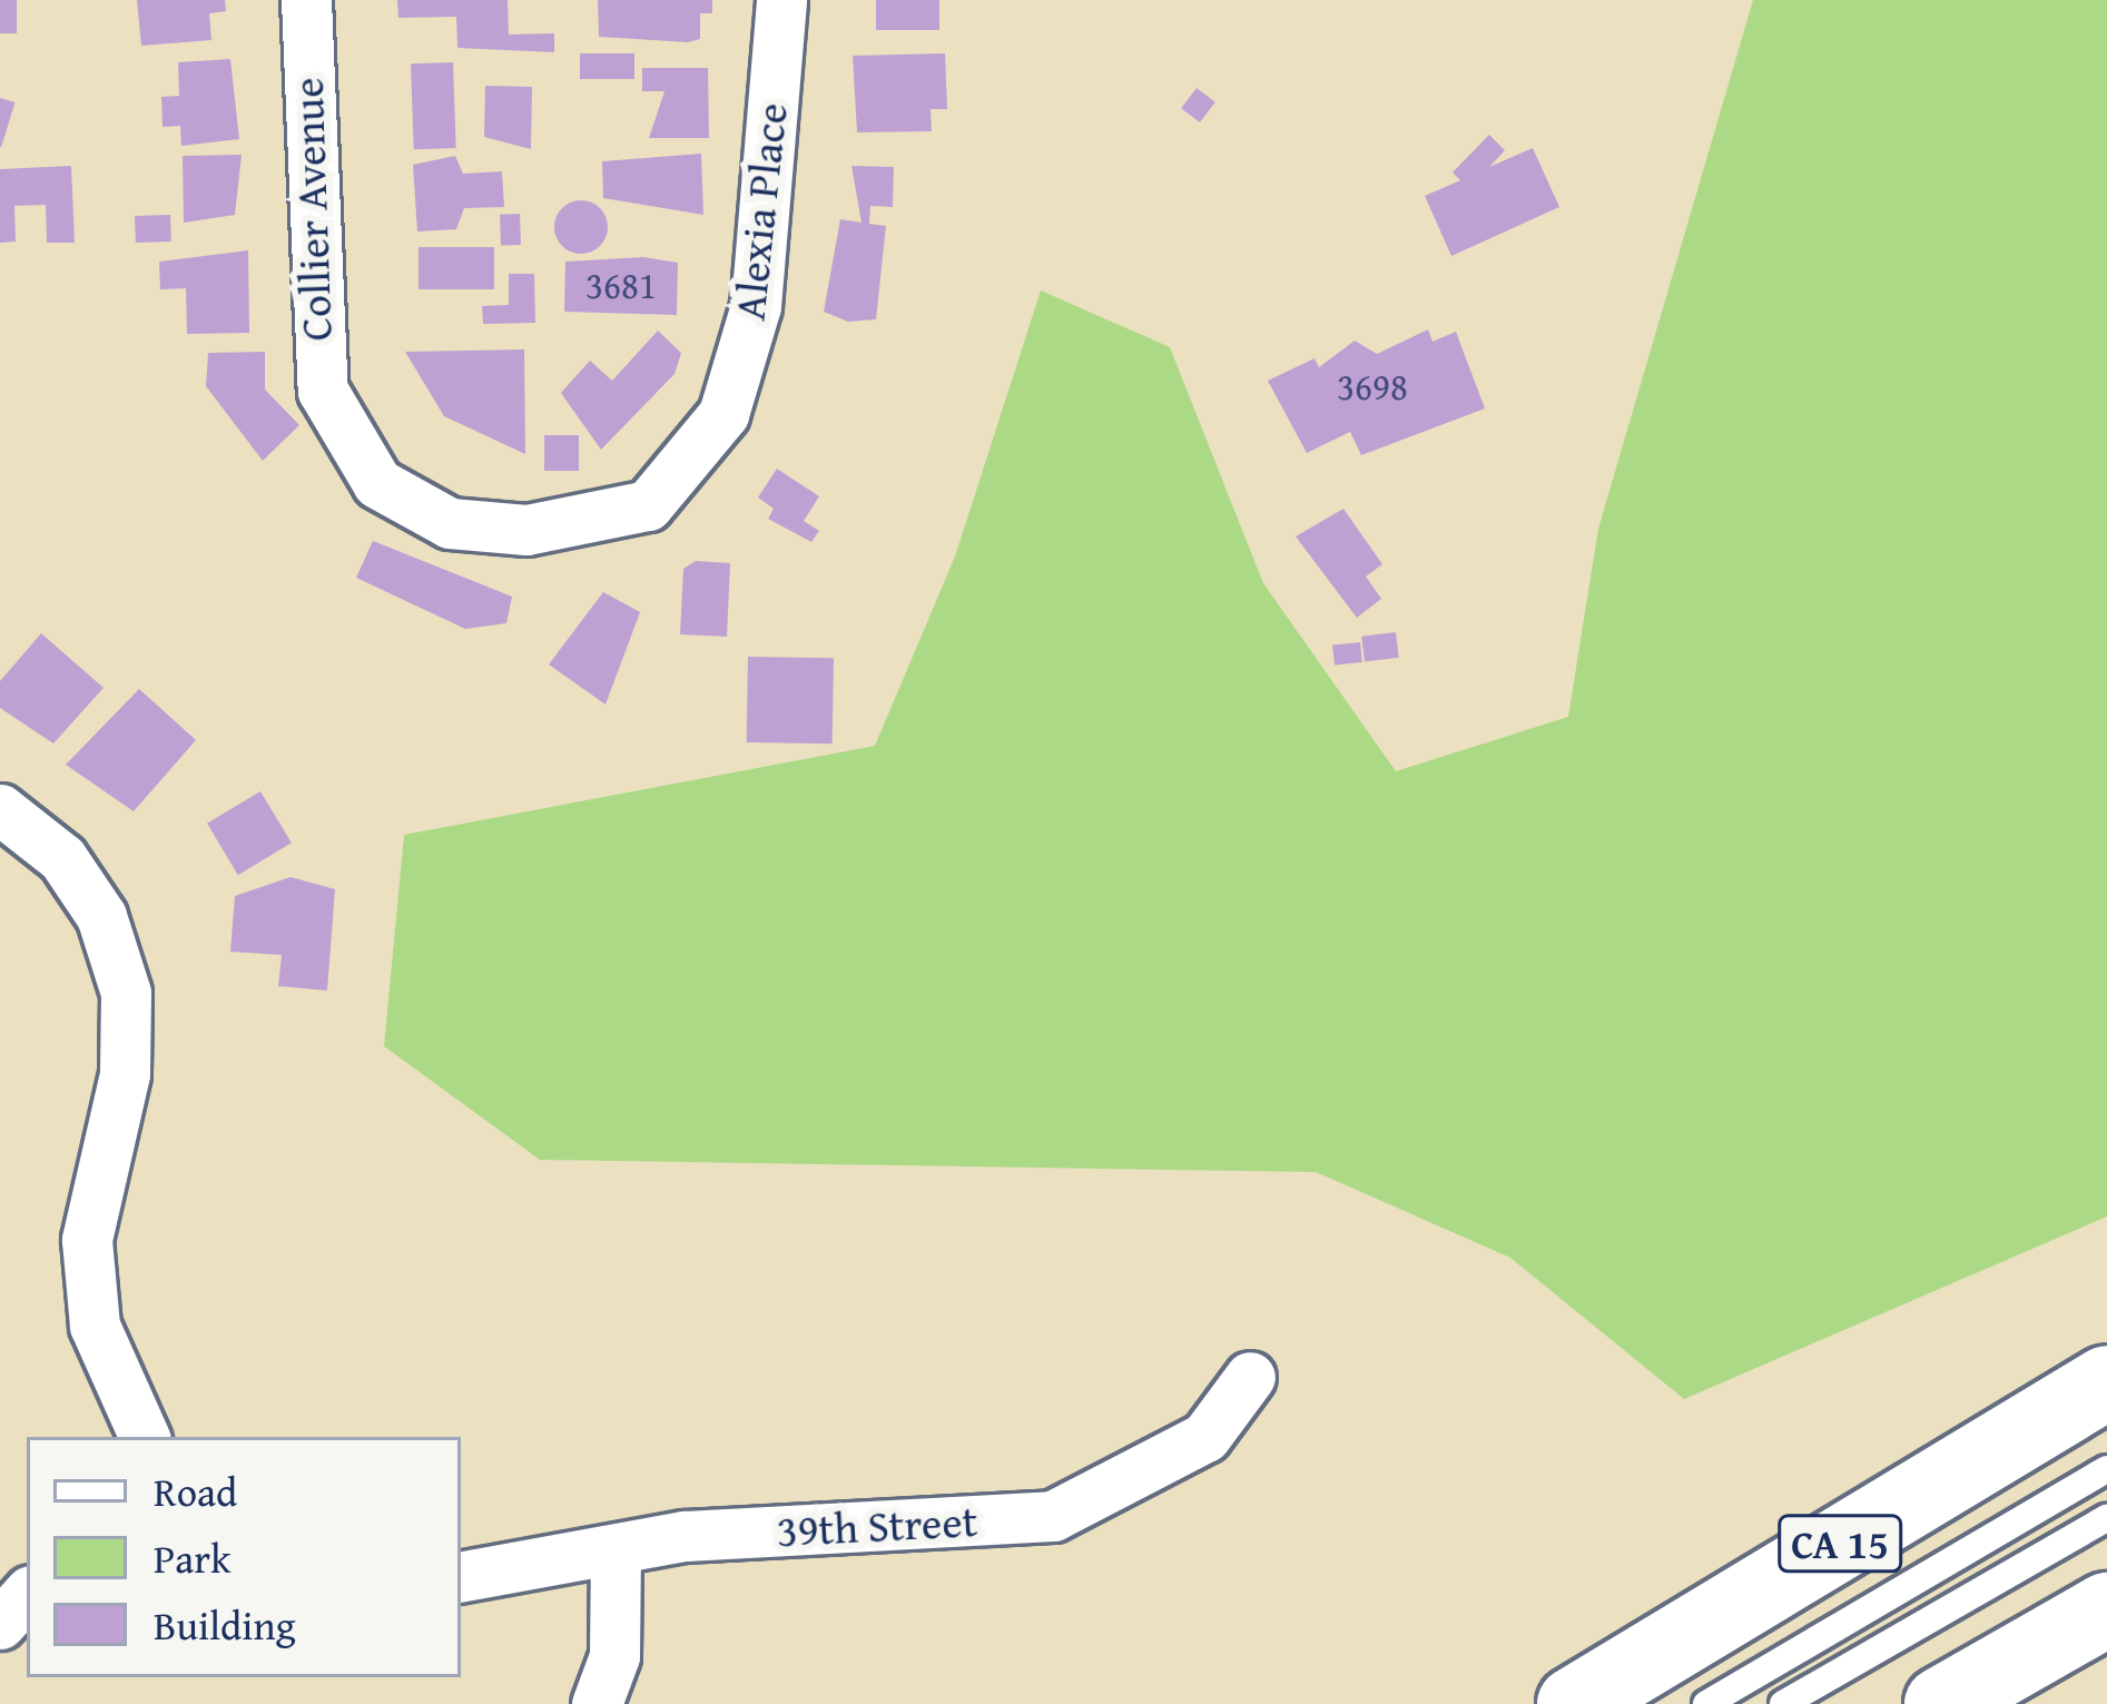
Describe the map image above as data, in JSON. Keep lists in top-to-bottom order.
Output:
{
  "streets": {
    "highway": ["CA 15"],
    "street": ["Collier Avenue", "Alexia Place", "39th Street"]
  },
  "crossings": [
    ["Collier Avenue", "Alexia Place"]
  ],
  "house_numbers": ["3681", "3698"],
  "legend": ["Road", "Park", "Building"]
}
